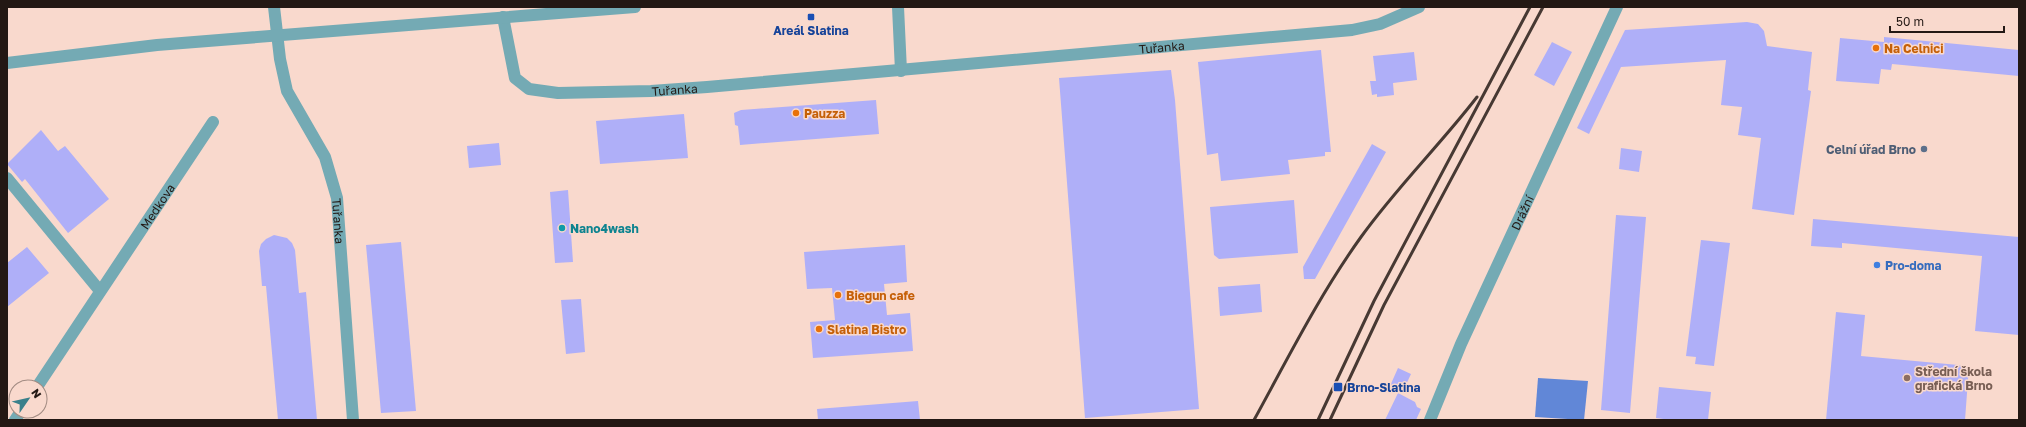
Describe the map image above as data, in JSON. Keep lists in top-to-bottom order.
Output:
{
  "streets": {
    "street": ["Tuřanka", "Medkova", "Drážní"]
  },
  "places": {
    "transit": ["Areál Slatina", "Brno-Slatina"],
    "other": [
      "Na Celnici",
      "Pauzza",
      "Celní úřad Brno",
      "Nano4wash",
      "Pro-doma",
      "Biegun cafe",
      "Slatina Bistro",
      "Střední škola grafická Brno"
    ]
  },
  "scale_bar": "50 m",
  "north": "top right"
}
